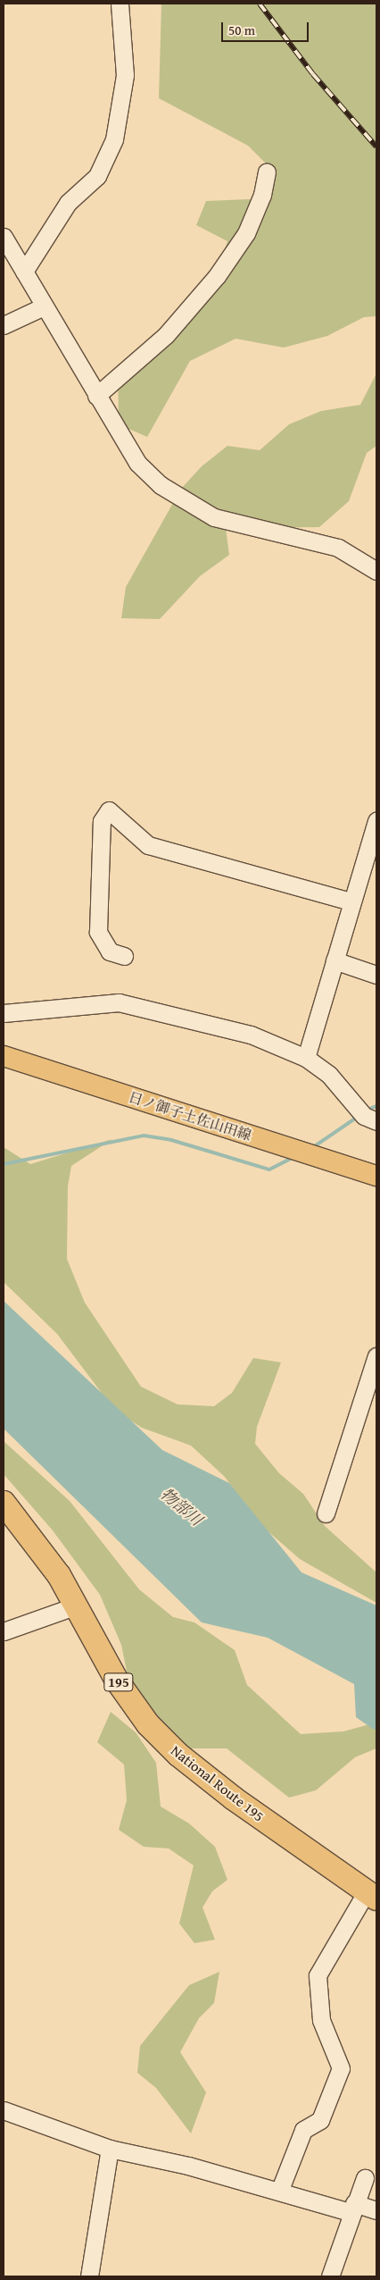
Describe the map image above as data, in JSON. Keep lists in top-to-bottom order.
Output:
{
  "streets": {
    "highway": ["195", "National Route 195"],
    "main road": ["日ノ御子土佐山田線"]
  },
  "water": ["物部川"],
  "scale_bar": "50 m"
}
